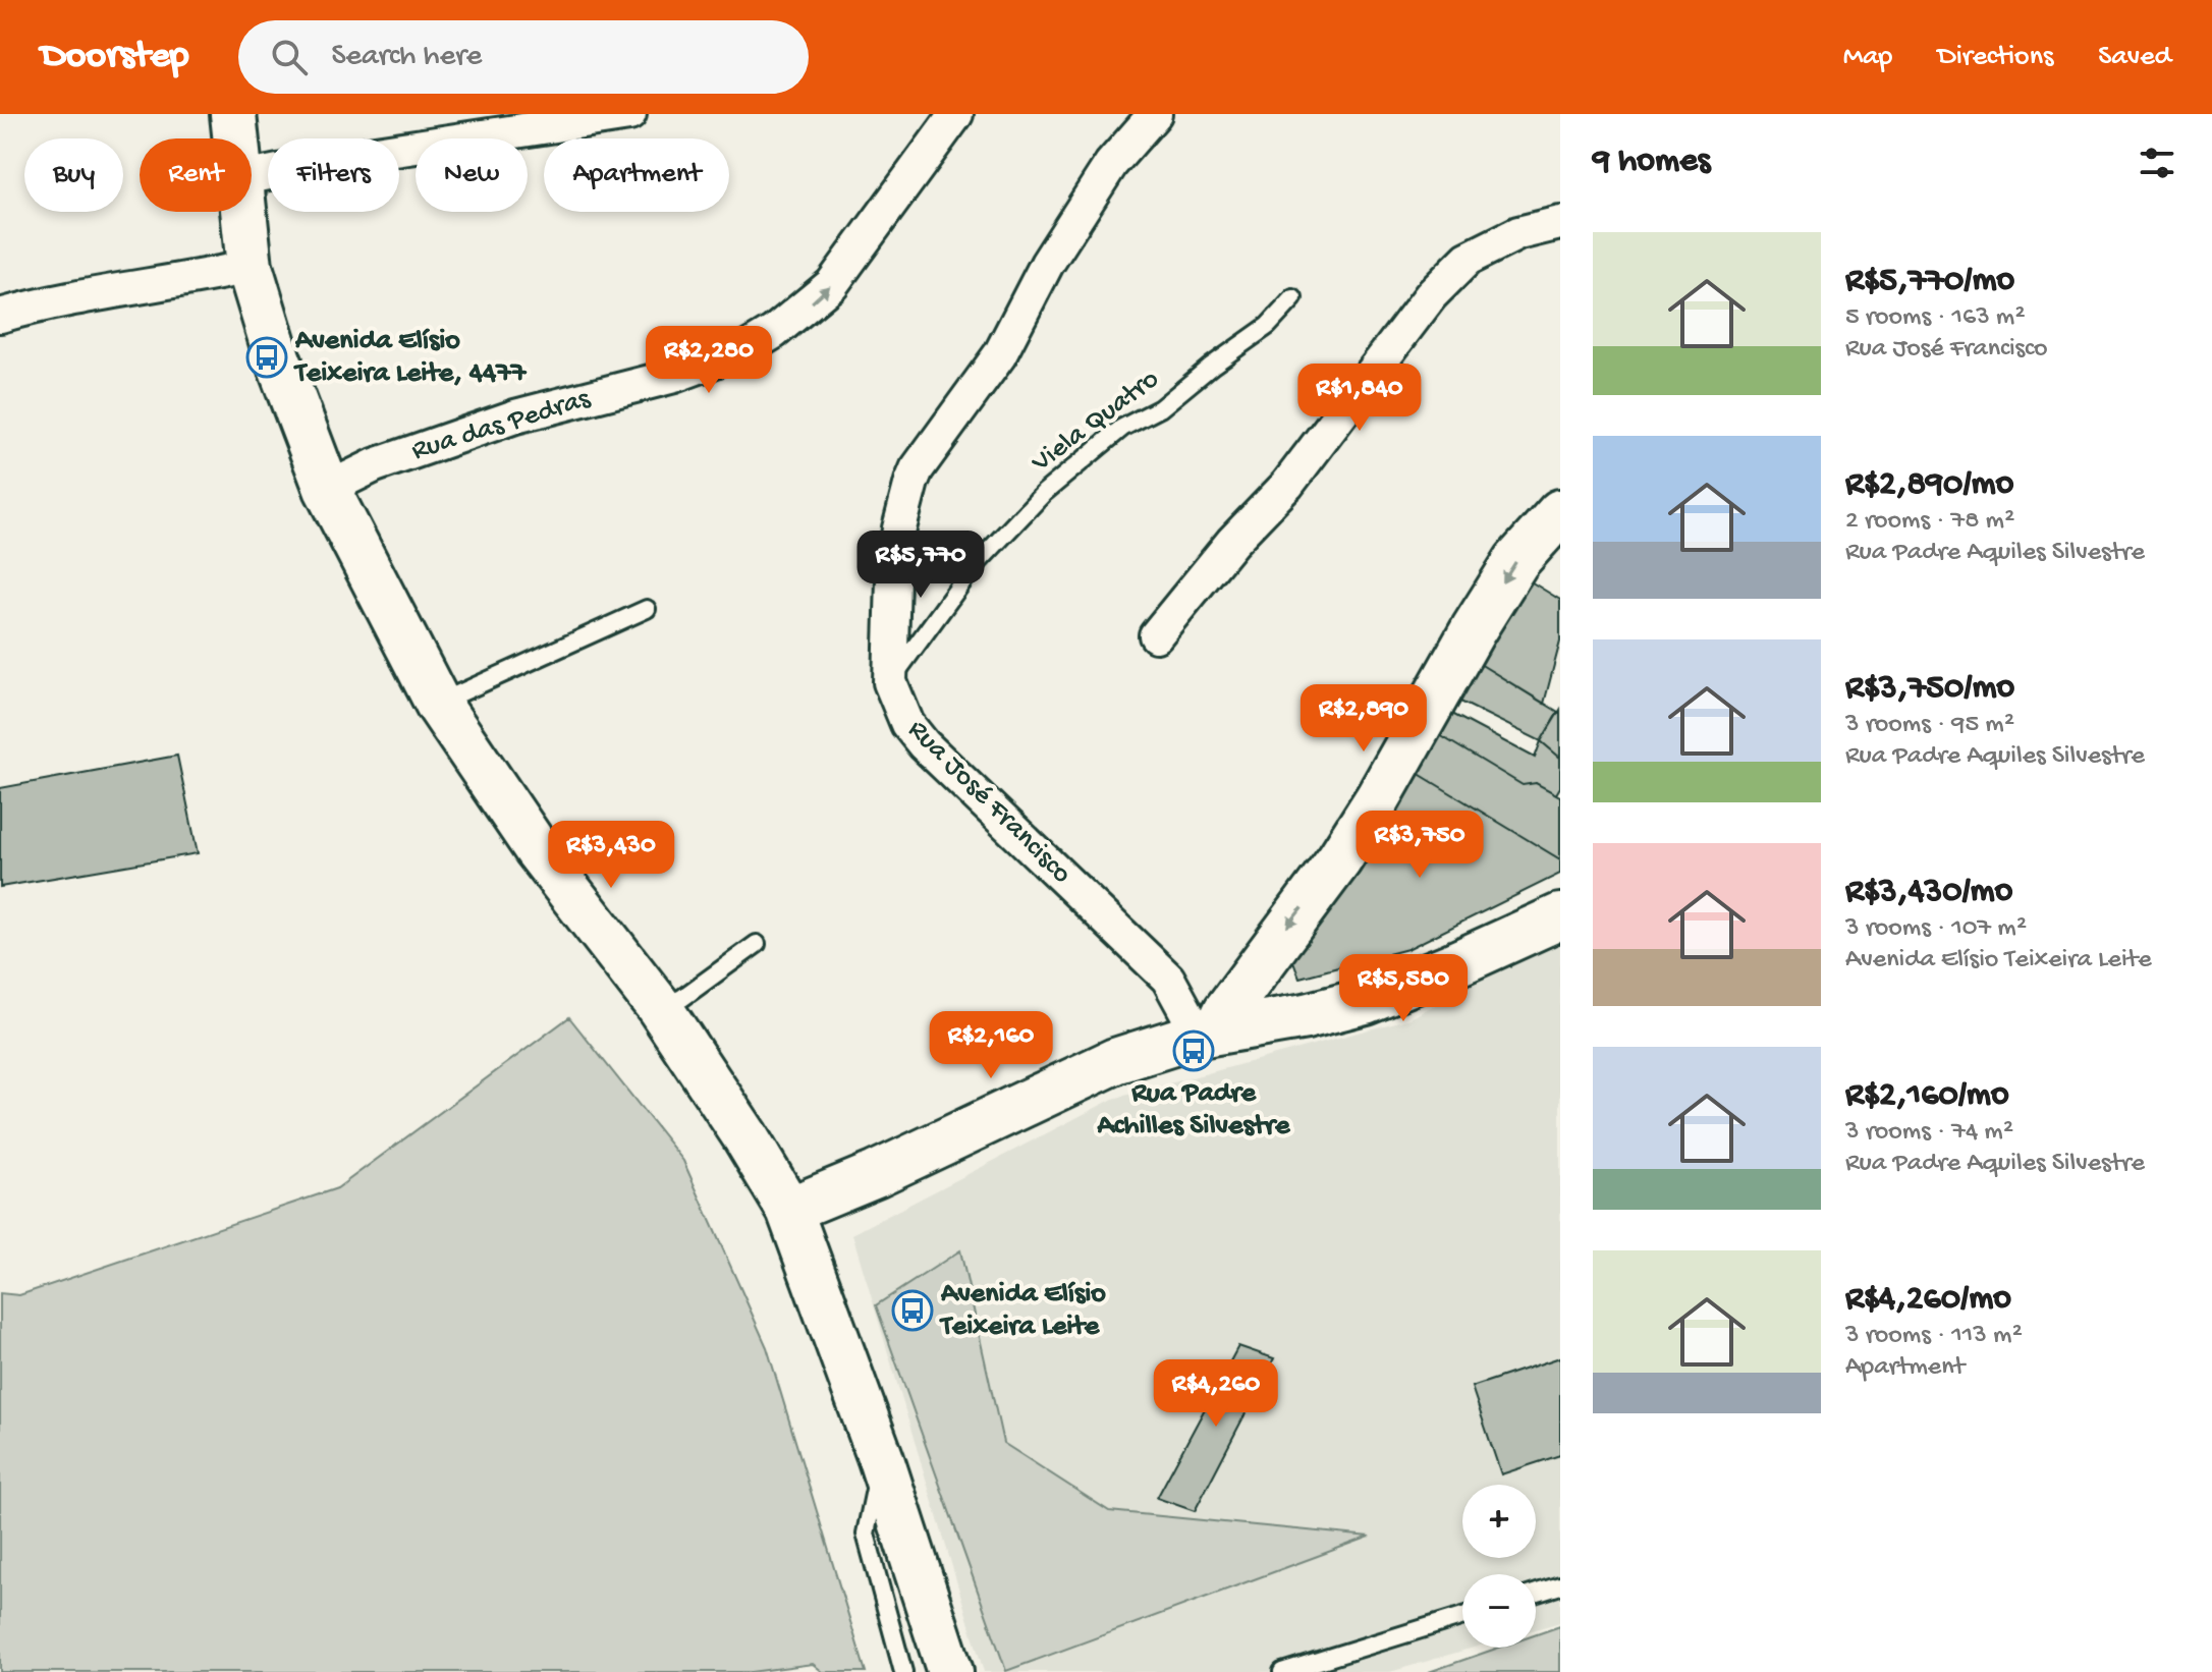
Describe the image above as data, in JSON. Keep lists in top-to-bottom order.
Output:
{
  "streets": {
    "street": ["Rua das Pedras", "Rua José Francisco"],
    "lane": ["Viela Quatro"]
  },
  "crossings": [
    ["Viela Quatro", "Rua José Francisco"]
  ],
  "places": {
    "bus stop": ["Avenida Elísio Teixeira Leite, 4477", "Rua Padre Achilles Silvestre", "Avenida Elísio Teixeira Leite"]
  },
  "page": {
    "header": "Doorstep",
    "search": "Search here",
    "nav": ["Map", "Directions", "Saved"],
    "heading": "9 homes",
    "chip": [
      "Buy",
      "Rent",
      "Filters",
      "New",
      "Apartment"
    ],
    "list": [
      {
        "name": "R$5,770/mo",
        "note": "5 rooms · 163 m² · Rua José Francisco"
      },
      {
        "name": "R$2,890/mo",
        "note": "2 rooms · 78 m² · Rua Padre Aquiles Silvestre"
      },
      {
        "name": "R$3,750/mo",
        "note": "3 rooms · 95 m² · Rua Padre Aquiles Silvestre"
      },
      {
        "name": "R$3,430/mo",
        "note": "3 rooms · 107 m² · Avenida Elísio Teixeira Leite"
      },
      {
        "name": "R$2,160/mo",
        "note": "3 rooms · 74 m² · Rua Padre Aquiles Silvestre"
      },
      {
        "name": "R$4,260/mo",
        "note": "3 rooms · 113 m² · Apartment"
      }
    ],
    "price": [
      "R$2,280",
      "R$1,840",
      "R$5,770",
      "R$2,890",
      "R$3,750",
      "R$3,430",
      "R$5,580",
      "R$2,160",
      "R$4,260"
    ],
    "map_buttons": ["+", "−"]
  }
}
